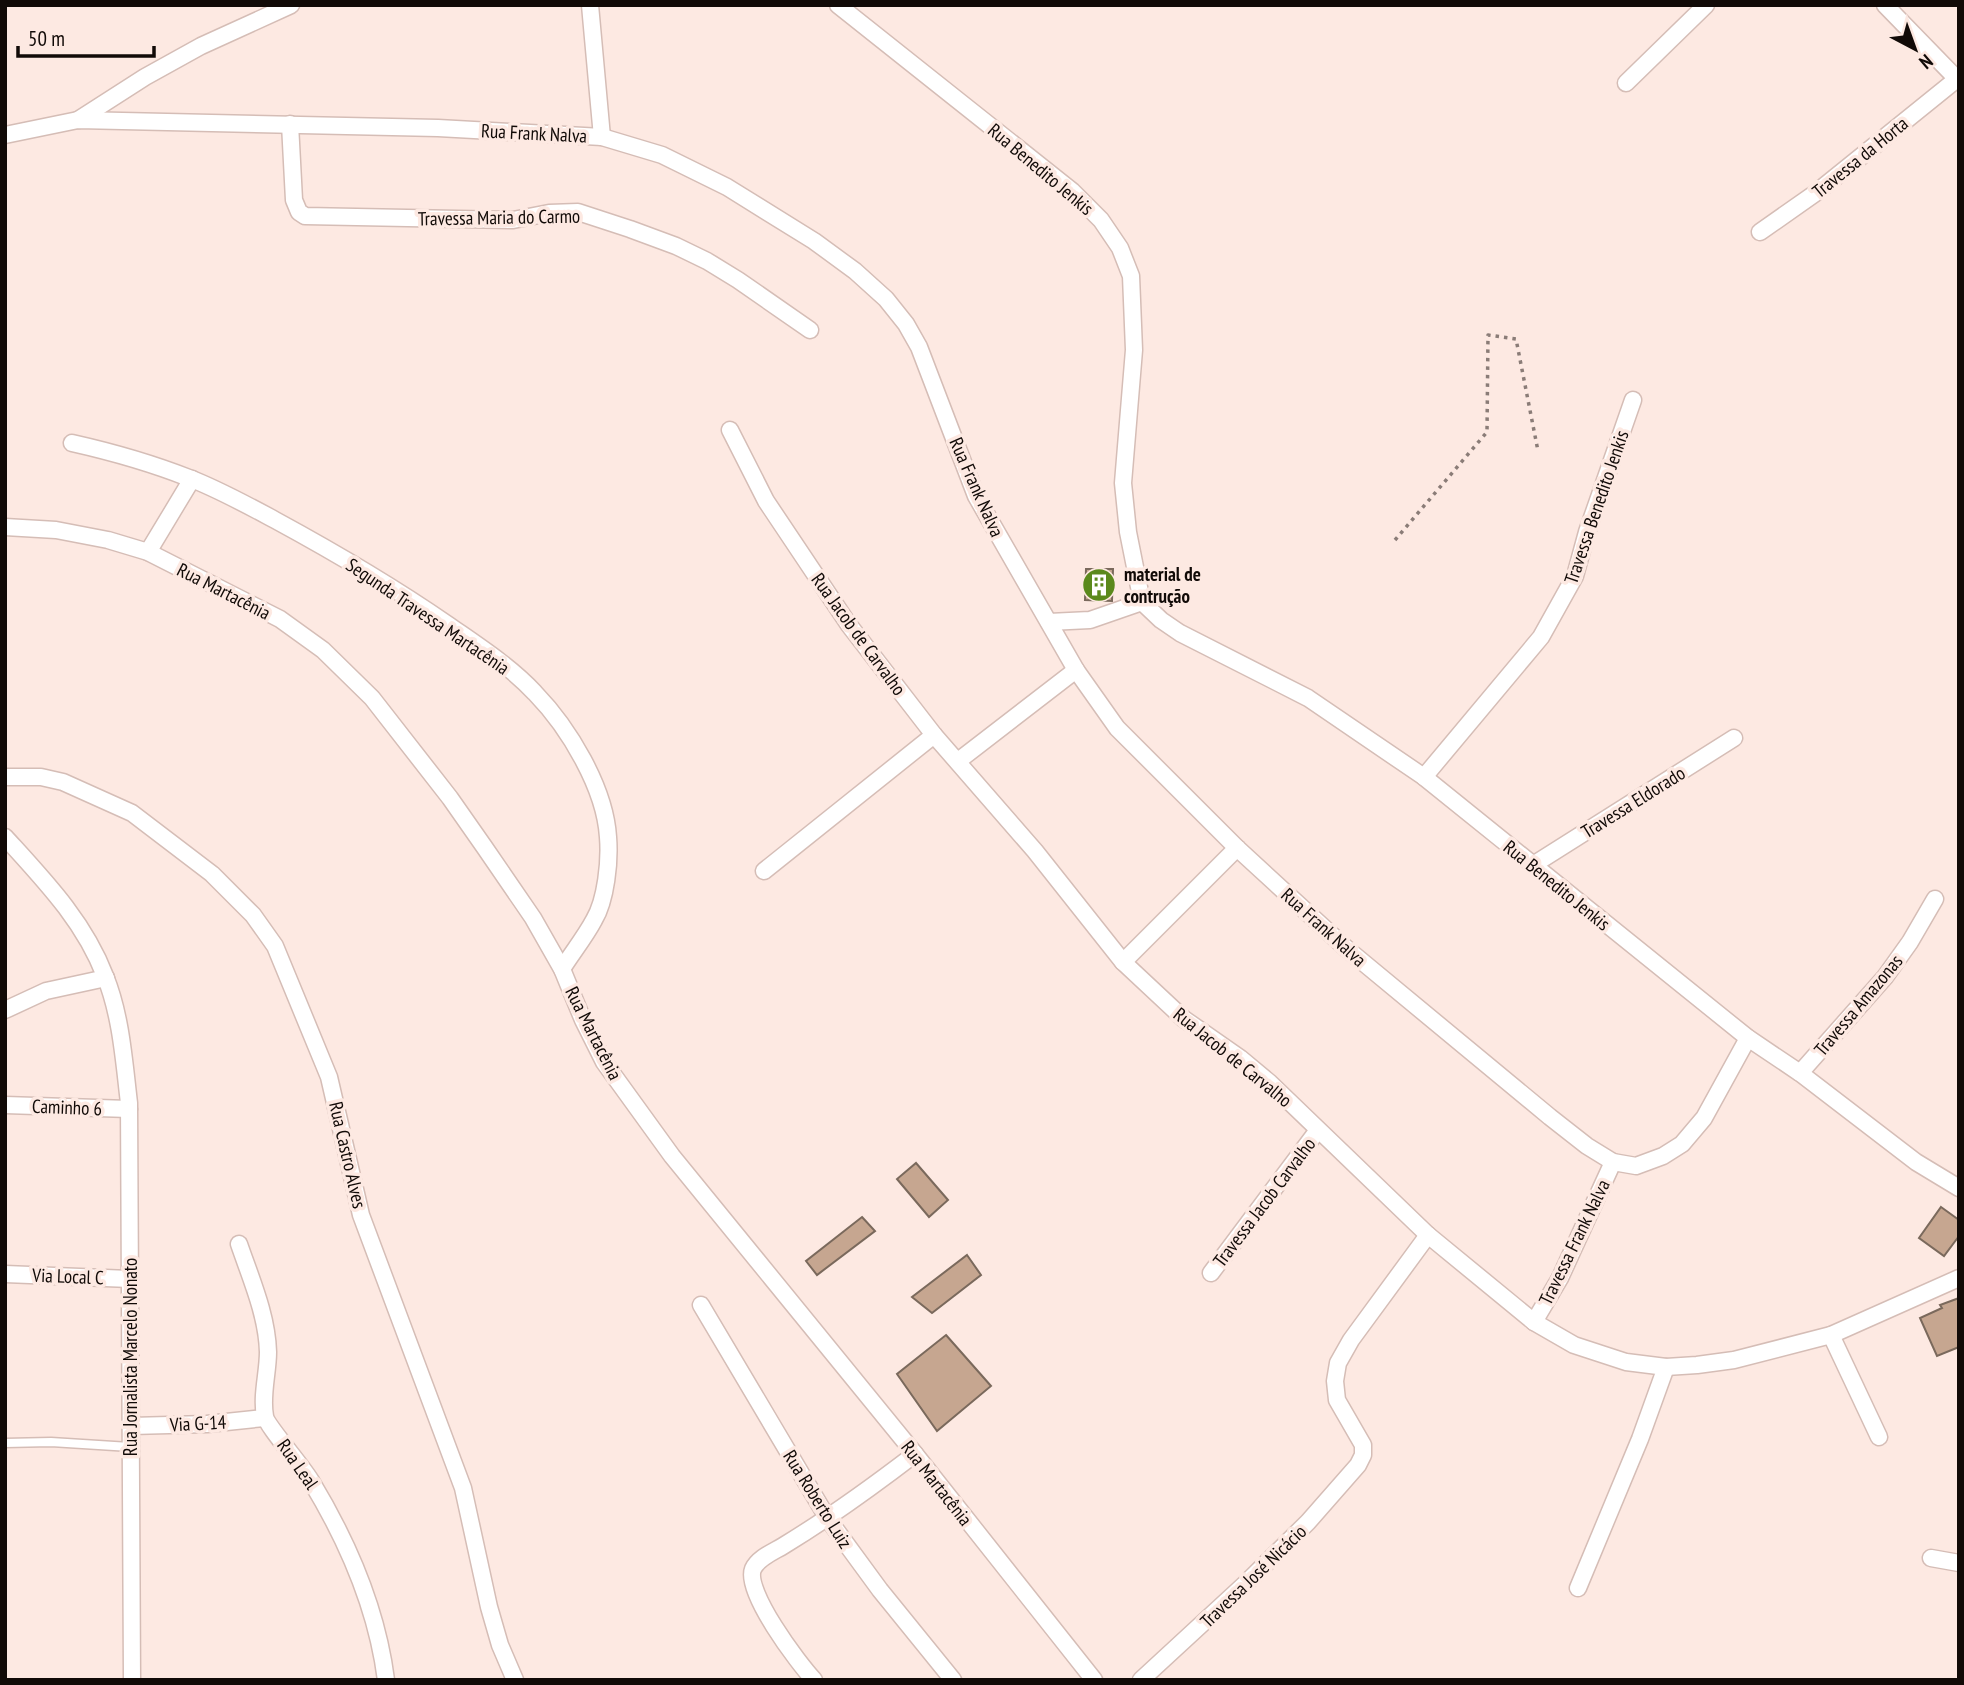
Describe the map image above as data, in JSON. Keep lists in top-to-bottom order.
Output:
{
  "streets": {
    "street": [
      "Rua Frank Nalva",
      "Travessa da Horta",
      "Rua Benedito Jenkis",
      "Travessa Maria do Carmo",
      "Travessa Benedito Jenkis",
      "Rua Martacênia",
      "Segunda Travessa Martacênia",
      "Rua Jacob de Carvalho",
      "Travessa Eldorado",
      "Travessa Amazonas",
      "Caminho 6",
      "Rua Castro Alves",
      "Travessa Jacob Carvalho",
      "Travessa Frank Nalva",
      "Via Local C",
      "Rua Jornalista Marcelo Nonato",
      "Via G-14",
      "Rua Leal",
      "Rua Roberto Luiz",
      "Travessa José Nicácio"
    ]
  },
  "crossings": [
    ["Rua Frank Nalva", "Travessa Maria do Carmo"],
    ["Rua Frank Nalva", "Travessa Frank Nalva"],
    ["Rua Benedito Jenkis", "Travessa Benedito Jenkis"],
    ["Rua Benedito Jenkis", "Travessa Eldorado"],
    ["Rua Benedito Jenkis", "Travessa Amazonas"],
    ["Rua Martacênia", "Segunda Travessa Martacênia"],
    ["Rua Jacob de Carvalho", "Travessa Jacob Carvalho"],
    ["Rua Jacob de Carvalho", "Travessa Frank Nalva"],
    ["Rua Jacob de Carvalho", "Travessa José Nicácio"],
    ["Caminho 6", "Rua Jornalista Marcelo Nonato"],
    ["Via Local C", "Rua Jornalista Marcelo Nonato"],
    ["Rua Jornalista Marcelo Nonato", "Via G-14"],
    ["Via G-14", "Rua Leal"]
  ],
  "places": {
    "building": ["material de contrução"]
  },
  "scale_bar": "50 m",
  "north": "bottom right"
}
